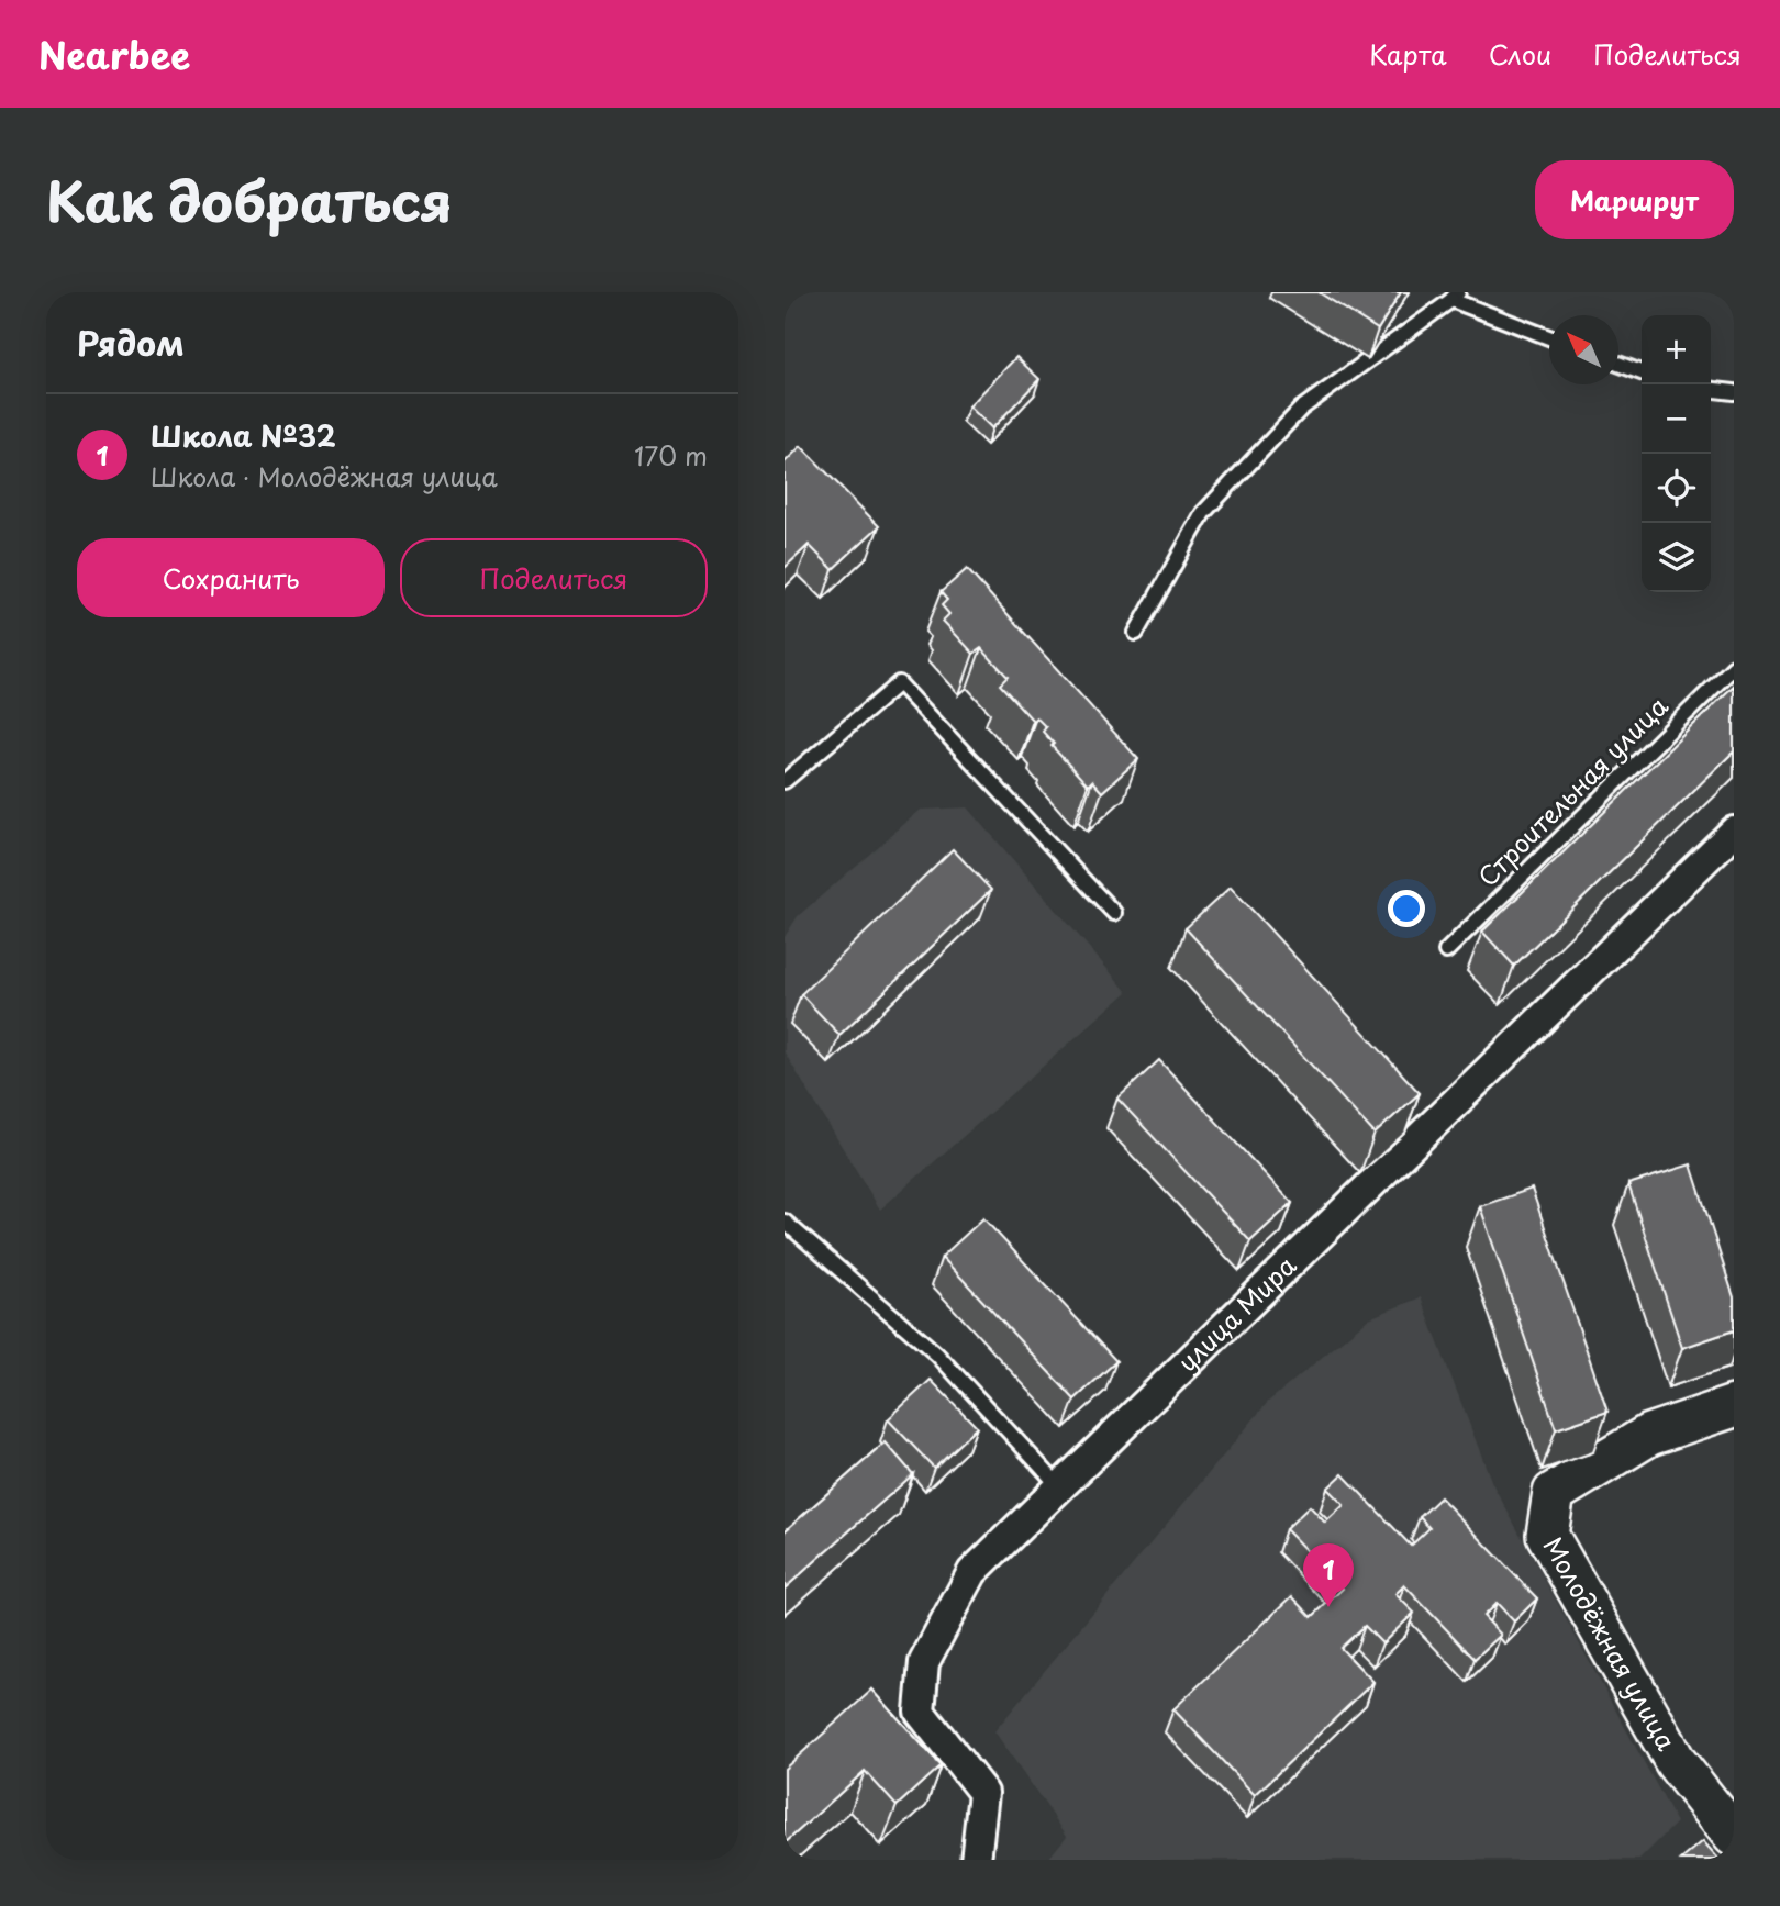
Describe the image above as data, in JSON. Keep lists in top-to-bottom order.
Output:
{
  "streets": {
    "street": ["улица Мира", "Молодёжная улица"],
    "lane": ["Строительная улица"]
  },
  "north": "top left",
  "page": {
    "header": "Nearbee",
    "nav": ["Карта", "Слои", "Поделиться"],
    "title": "Как добраться",
    "buttons": [
      "Маршрут",
      ["Сохранить", "Поделиться"]
    ],
    "heading": "Рядом",
    "map_buttons": ["+", "−"],
    "list": [
      {
        "mark": "1",
        "name": "Школа №32",
        "note": "Школа · Молодёжная улица",
        "value": "170 m"
      }
    ],
    "pins": "1"
  }
}
